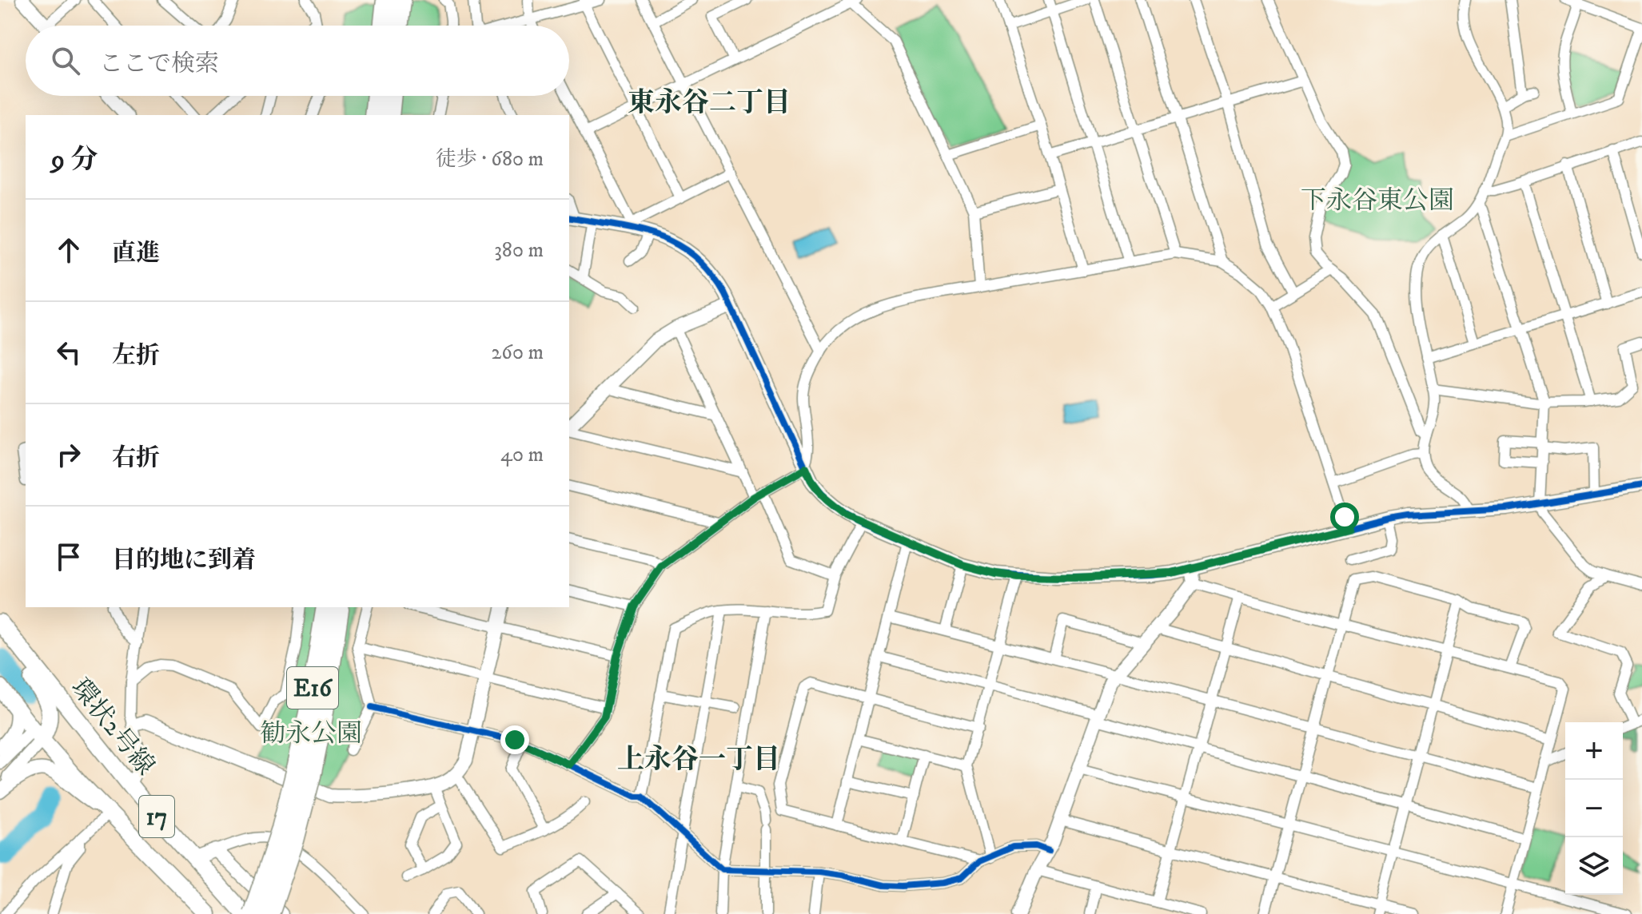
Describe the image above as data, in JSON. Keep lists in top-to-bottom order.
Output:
{
  "streets": {
    "highway": ["E16"],
    "main road": ["環状2号線", "17"]
  },
  "districts": ["東永谷二丁目", "上永谷一丁目"],
  "parks": ["下永谷東公園", "勧永公園"],
  "page": {
    "search": "ここで検索",
    "heading": ["9 分", "徒歩 · 680 m"],
    "list": [
      ["直進", "380 m"],
      ["左折", "260 m"],
      ["右折", "40 m"],
      "目的地に到着"
    ],
    "map_buttons": ["+", "−"]
  }
}
